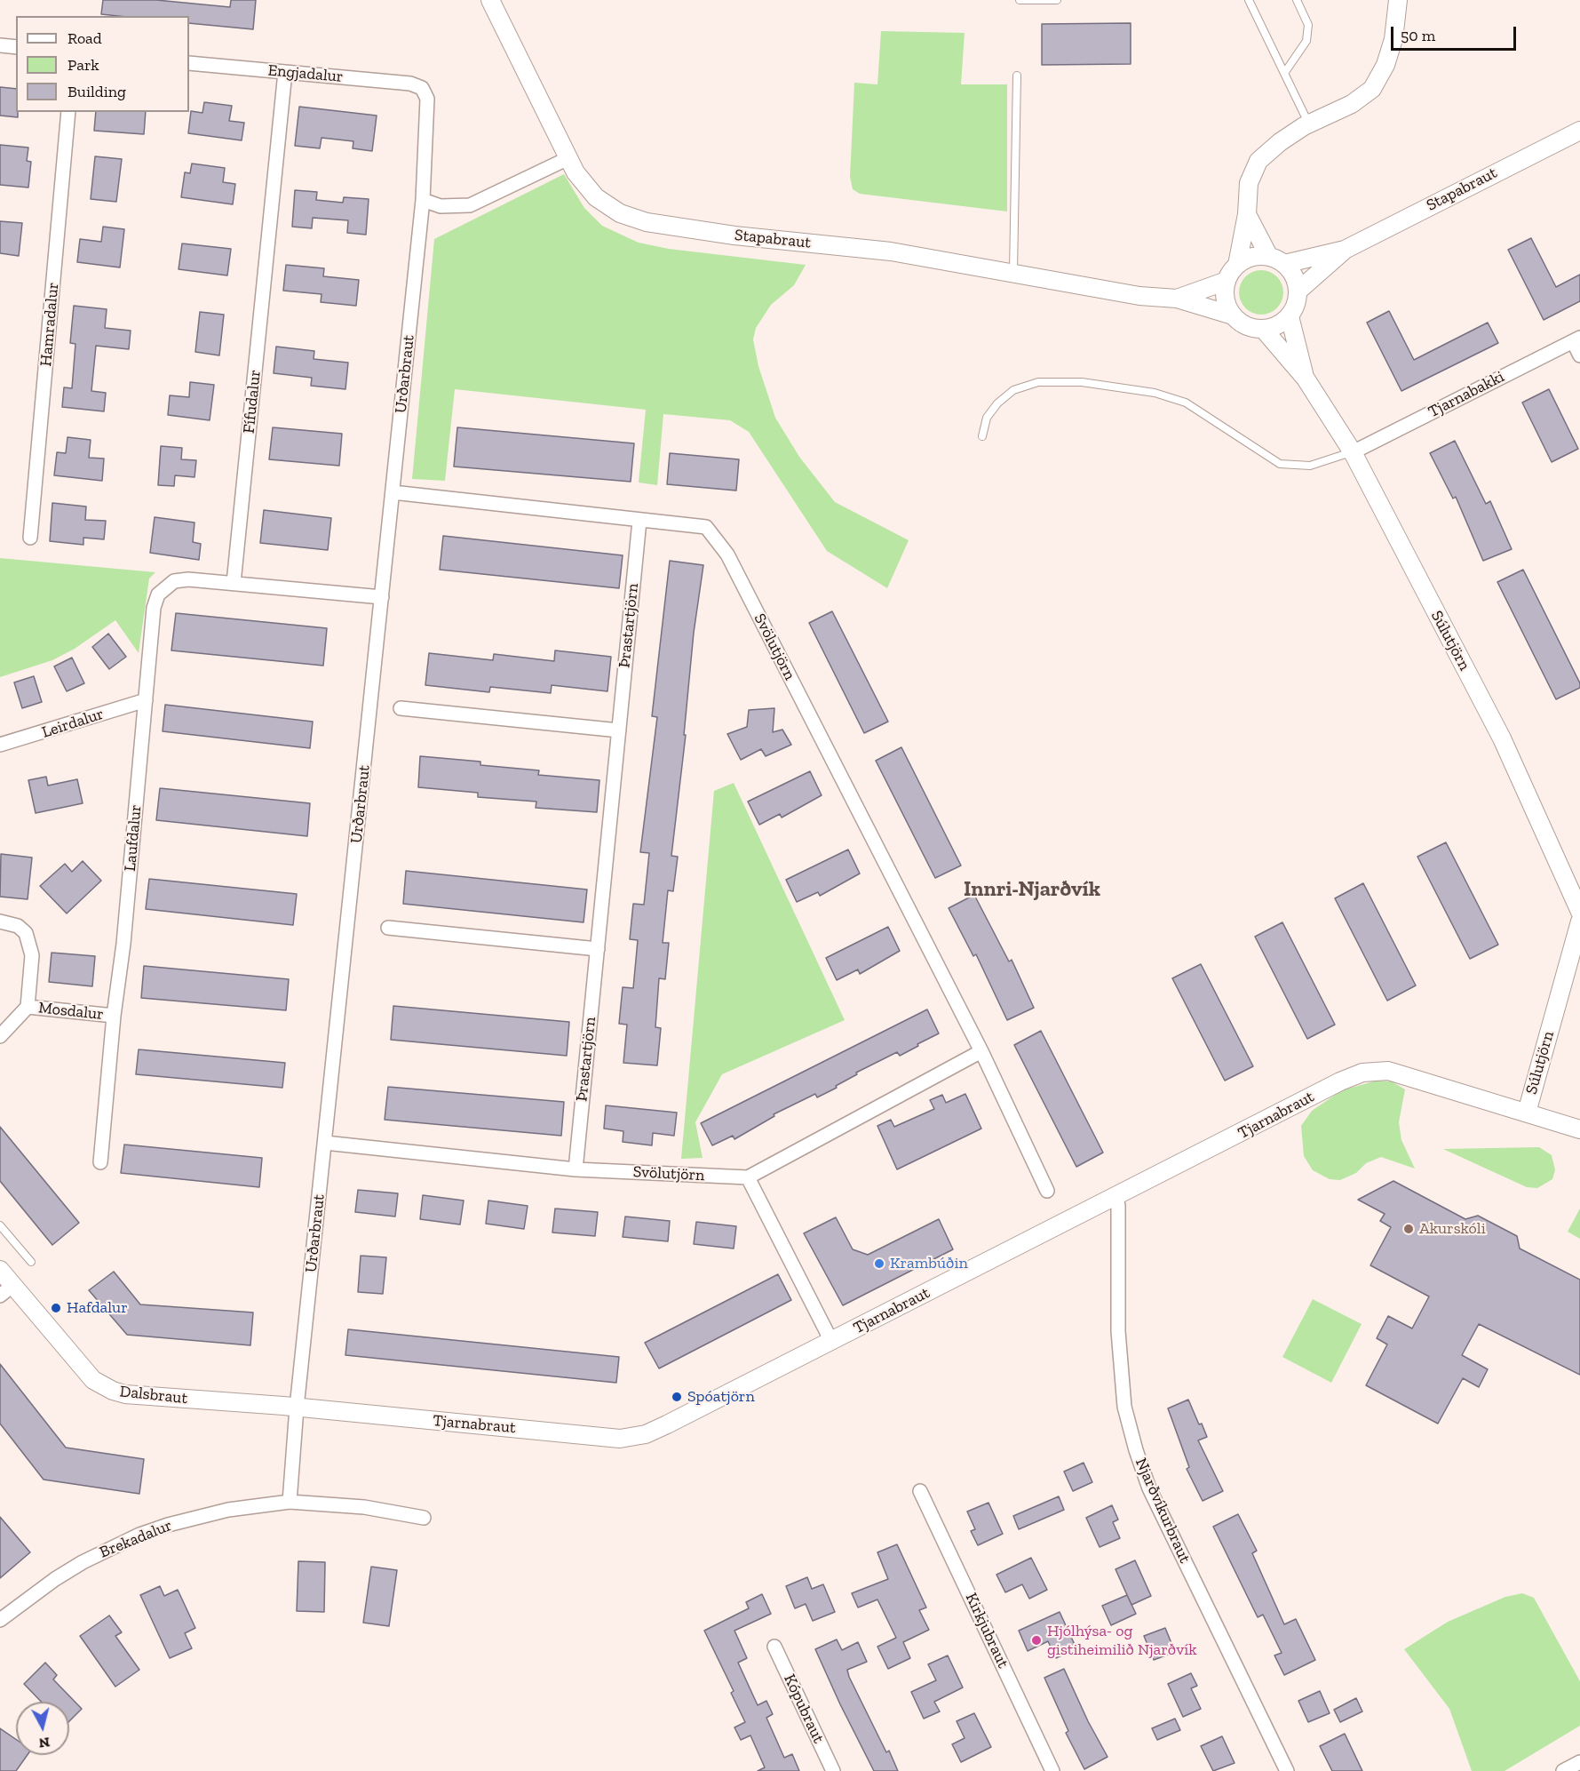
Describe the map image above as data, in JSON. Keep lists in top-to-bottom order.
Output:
{
  "streets": {
    "street": [
      "Engjadalur",
      "Stapabraut",
      "Hamradalur",
      "Urðarbraut",
      "Tjarnabakki",
      "Fífudalur",
      "Þrastartjörn",
      "Súlutjörn",
      "Svölutjörn",
      "Leirdalur",
      "Laufdalur",
      "Mosdalur",
      "Tjarnabraut",
      "Dalsbraut",
      "Njarðvíkurbraut",
      "Brekadalur",
      "Kirkjubraut",
      "Kópubraut"
    ]
  },
  "crossings": [
    ["Engjadalur", "Urðarbraut"],
    ["Engjadalur", "Fífudalur"],
    ["Stapabraut", "Súlutjörn"],
    ["Urðarbraut", "Svölutjörn"],
    ["Urðarbraut", "Tjarnabraut"],
    ["Urðarbraut", "Dalsbraut"],
    ["Tjarnabakki", "Súlutjörn"],
    ["Fífudalur", "Laufdalur"],
    ["Þrastartjörn", "Svölutjörn"],
    ["Súlutjörn", "Tjarnabraut"],
    ["Leirdalur", "Laufdalur"],
    ["Laufdalur", "Mosdalur"],
    ["Tjarnabraut", "Dalsbraut"],
    ["Tjarnabraut", "Njarðvíkurbraut"]
  ],
  "districts": ["Innri-Njarðvík"],
  "places": [
    "Akurskóli",
    "Krambúðin",
    "Hafdalur",
    "Spóatjörn",
    "Hjólhýsa- og gistiheimilið Njarðvík"
  ],
  "legend": ["Road", "Park", "Building"],
  "scale_bar": "50 m",
  "north": "bottom"
}
